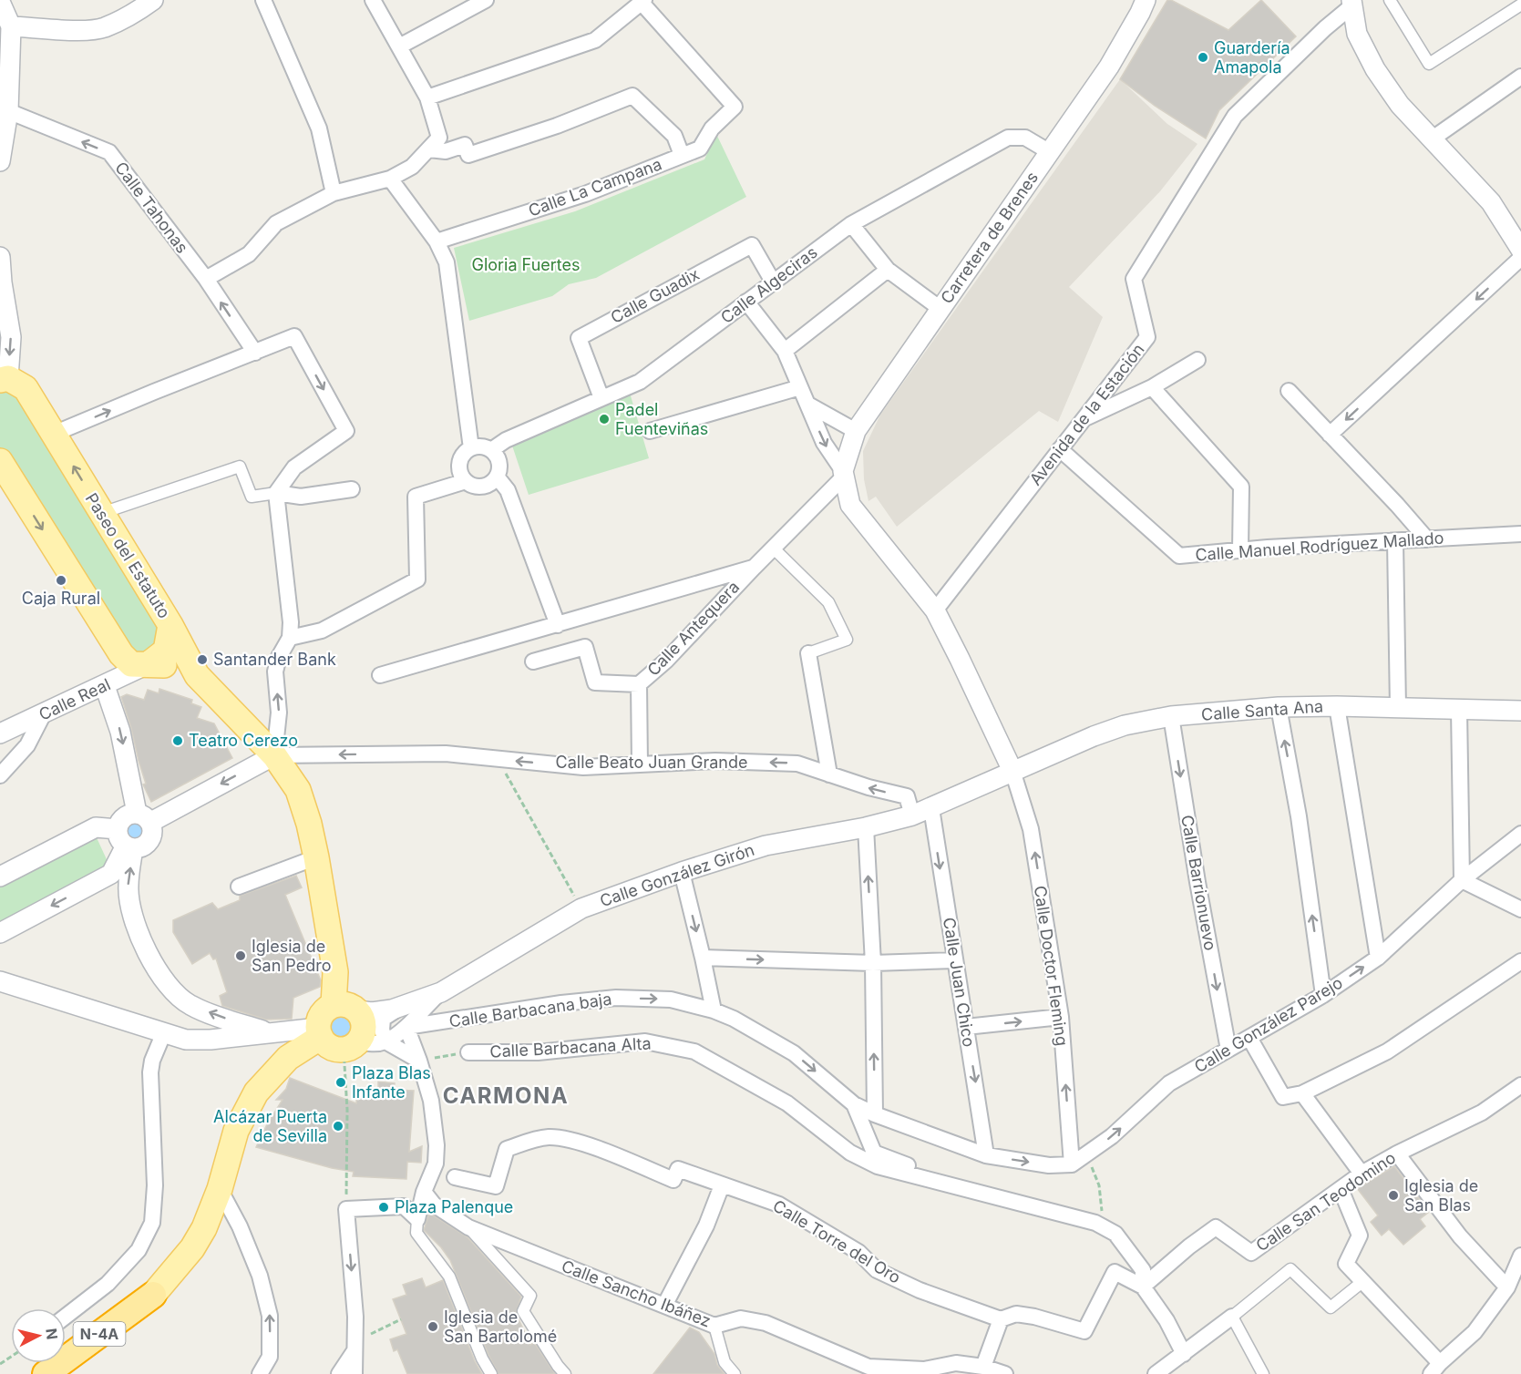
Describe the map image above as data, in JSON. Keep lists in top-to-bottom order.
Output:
{
  "streets": {
    "highway": ["N-4A"],
    "main road": ["Paseo del Estatuto"],
    "street": [
      "Calle La Campana",
      "Calle Tahonas",
      "Carretera de Brenes",
      "Calle Algeciras",
      "Calle Guadix",
      "Avenida de la Estación",
      "Calle Manuel Rodríguez Mallado",
      "Calle Antequera",
      "Calle Real",
      "Calle Santa Ana",
      "Calle Beato Juan Grande",
      "Calle González Girón",
      "Calle Barrionuevo",
      "Calle Doctor Fleming",
      "Calle Juan Chico",
      "Calle Barbacana baja",
      "Calle González Parejo",
      "Calle Barbacana Alta",
      "Calle San Teodomino",
      "Calle Torre del Oro",
      "Calle Sancho Ibáñez"
    ]
  },
  "crossings": [
    ["Carretera de Brenes", "Calle Algeciras"],
    ["Carretera de Brenes", "Calle Antequera"],
    ["Calle Algeciras", "Calle Guadix"],
    ["Avenida de la Estación", "Calle Manuel Rodríguez Mallado"],
    ["Paseo del Estatuto", "Calle Real"],
    ["Calle Santa Ana", "Calle González Girón"],
    ["Calle Santa Ana", "Calle Barrionuevo"],
    ["Calle Santa Ana", "Calle Doctor Fleming"],
    ["Calle Beato Juan Grande", "Calle González Girón"],
    ["Calle González Girón", "Calle Doctor Fleming"],
    ["Calle González Girón", "Calle Juan Chico"],
    ["Calle Barrionuevo", "Calle González Parejo"],
    ["Calle Doctor Fleming", "Calle Barbacana baja"],
    ["Calle Doctor Fleming", "Calle González Parejo"],
    ["Calle Juan Chico", "Calle Barbacana baja"],
    ["Calle Barbacana baja", "Calle González Parejo"],
    ["Calle Barbacana baja", "Calle Barbacana Alta"],
    ["Calle Barbacana Alta", "Calle San Teodomino"]
  ],
  "one_way": [
    "Calle Tahonas",
    "Calle Beato Juan Grande",
    "Calle Doctor Fleming",
    "Calle González Parejo"
  ],
  "districts": ["CARMONA"],
  "parks": ["Gloria Fuertes"],
  "places": [
    "Guardería Amapola",
    "Padel Fuenteviñas",
    "Caja Rural",
    "Santander Bank",
    "Teatro Cerezo",
    "Iglesia de San Pedro",
    "Plaza Blas Infante",
    "Alcázar Puerta de Sevilla",
    "Iglesia de San Blas",
    "Plaza Palenque",
    "Iglesia de San Bartolomé"
  ],
  "north": "right"
}
